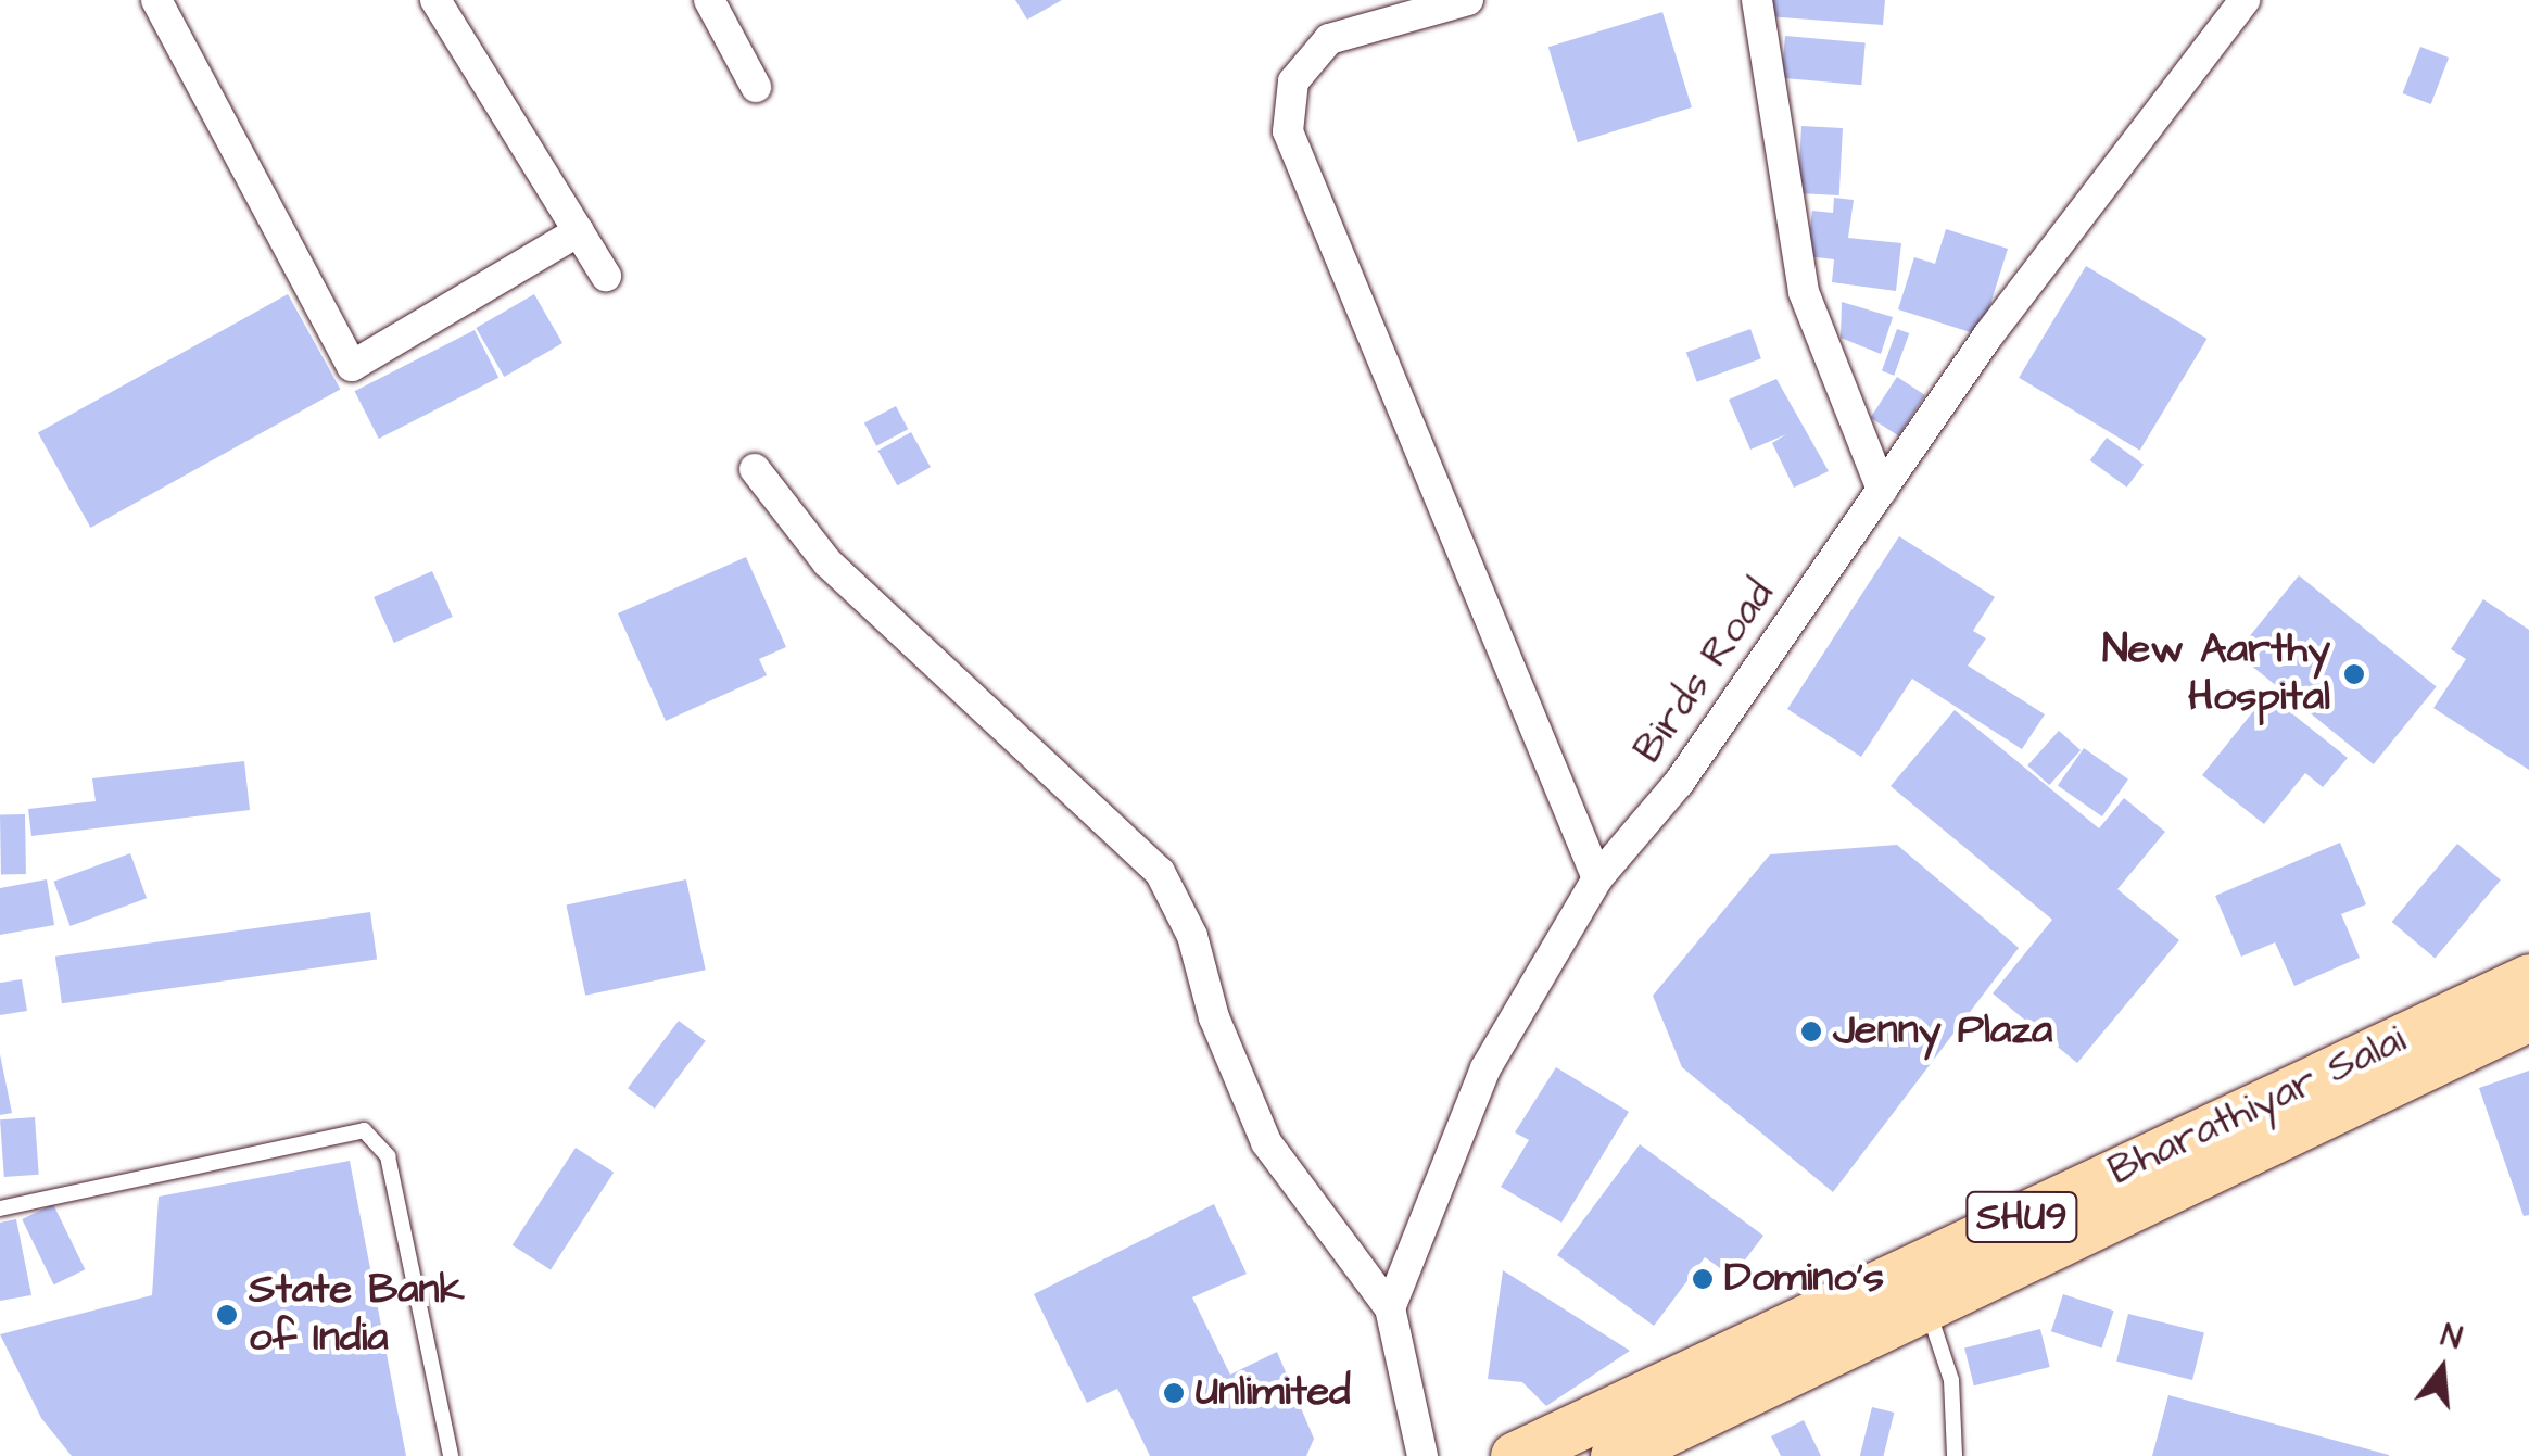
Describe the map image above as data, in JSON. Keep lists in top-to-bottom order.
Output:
{
  "streets": {
    "main road": ["Bharathiyar Salai", "SHU9"],
    "street": ["Birds Road"]
  },
  "places": [
    "New Aarthy Hospital",
    "Jenny Plaza",
    "Domino's",
    "State Bank of India",
    "Unlimited"
  ],
  "north": "top"
}
